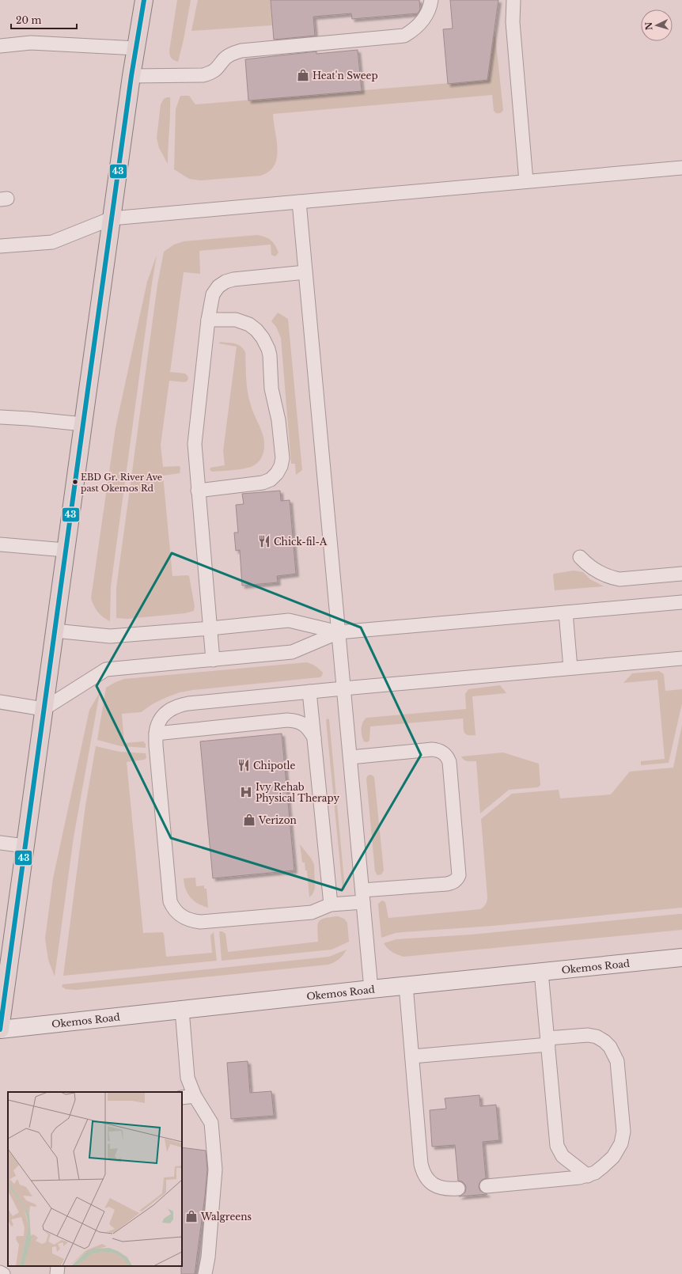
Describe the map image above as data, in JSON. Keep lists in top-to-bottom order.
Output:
{
  "streets": {
    "main road": ["Okemos Road"]
  },
  "places": {
    "shop": ["Heat'n Sweep", "Verizon", "Walgreens"],
    "other": ["EBD Gr. River Ave past Okemos Rd"],
    "restaurant": ["Chick-fil-A", "Chipotle"],
    "hospital": ["Ivy Rehab Physical Therapy"]
  },
  "lines": ["transit line 43"],
  "scale_bar": "20 m",
  "north": "left"
}
